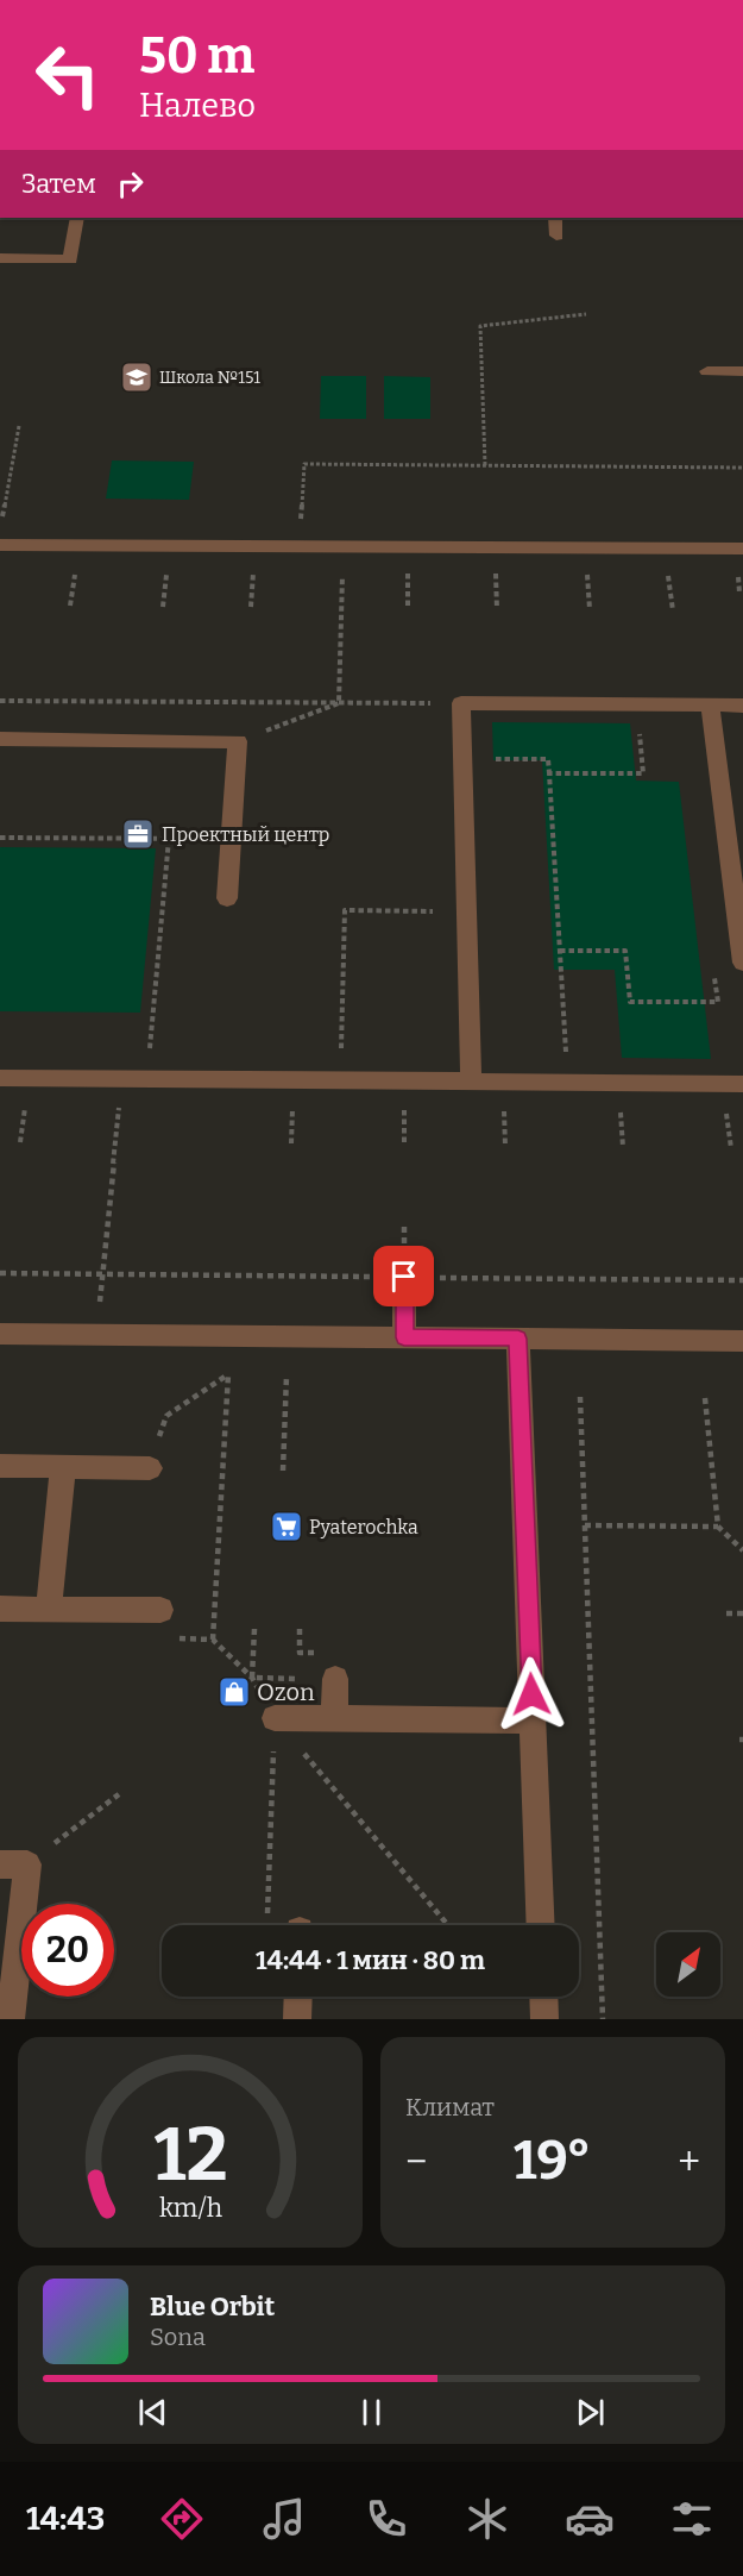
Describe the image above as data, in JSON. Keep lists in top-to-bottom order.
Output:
{
  "places": {
    "school or university": ["Школа №151"],
    "office": ["Проектный центр"],
    "supermarket": ["Pyaterochka"],
    "shop": ["Ozon"]
  },
  "north": "top right",
  "page": {
    "turn": ["50 m", "Налево"],
    "then": "Затем",
    "limit": "20",
    "trip": "14:44 · 1 мин · 80 m",
    "tile": "Климат",
    "heat": ["−", "19°", "+"],
    "song": ["Blue Orbit", "Sona"],
    "tabs": "14:43",
    "gauge": ["12", "km/h"]
  }
}
